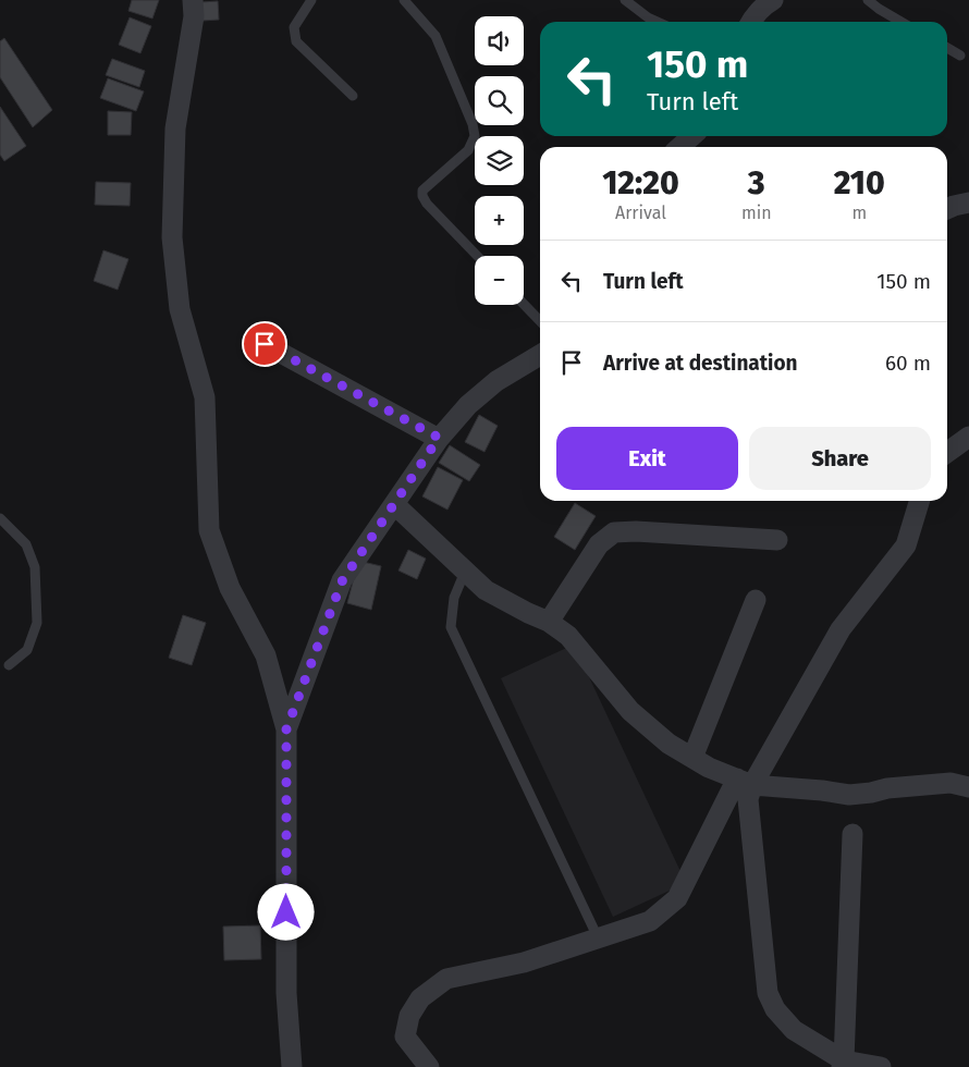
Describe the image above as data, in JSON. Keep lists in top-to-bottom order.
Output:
{
  "page": {
    "map_buttons": ["+", "−"],
    "turn": ["150 m", "Turn left"],
    "eta": [
      "12:20",
      "Arrival",
      "3",
      "min",
      "210",
      "m"
    ],
    "list": [
      {
        "name": "Turn left",
        "value": "150 m"
      },
      {
        "name": "Arrive at destination",
        "value": "60 m"
      }
    ],
    "buttons": ["Exit", "Share"]
  }
}
